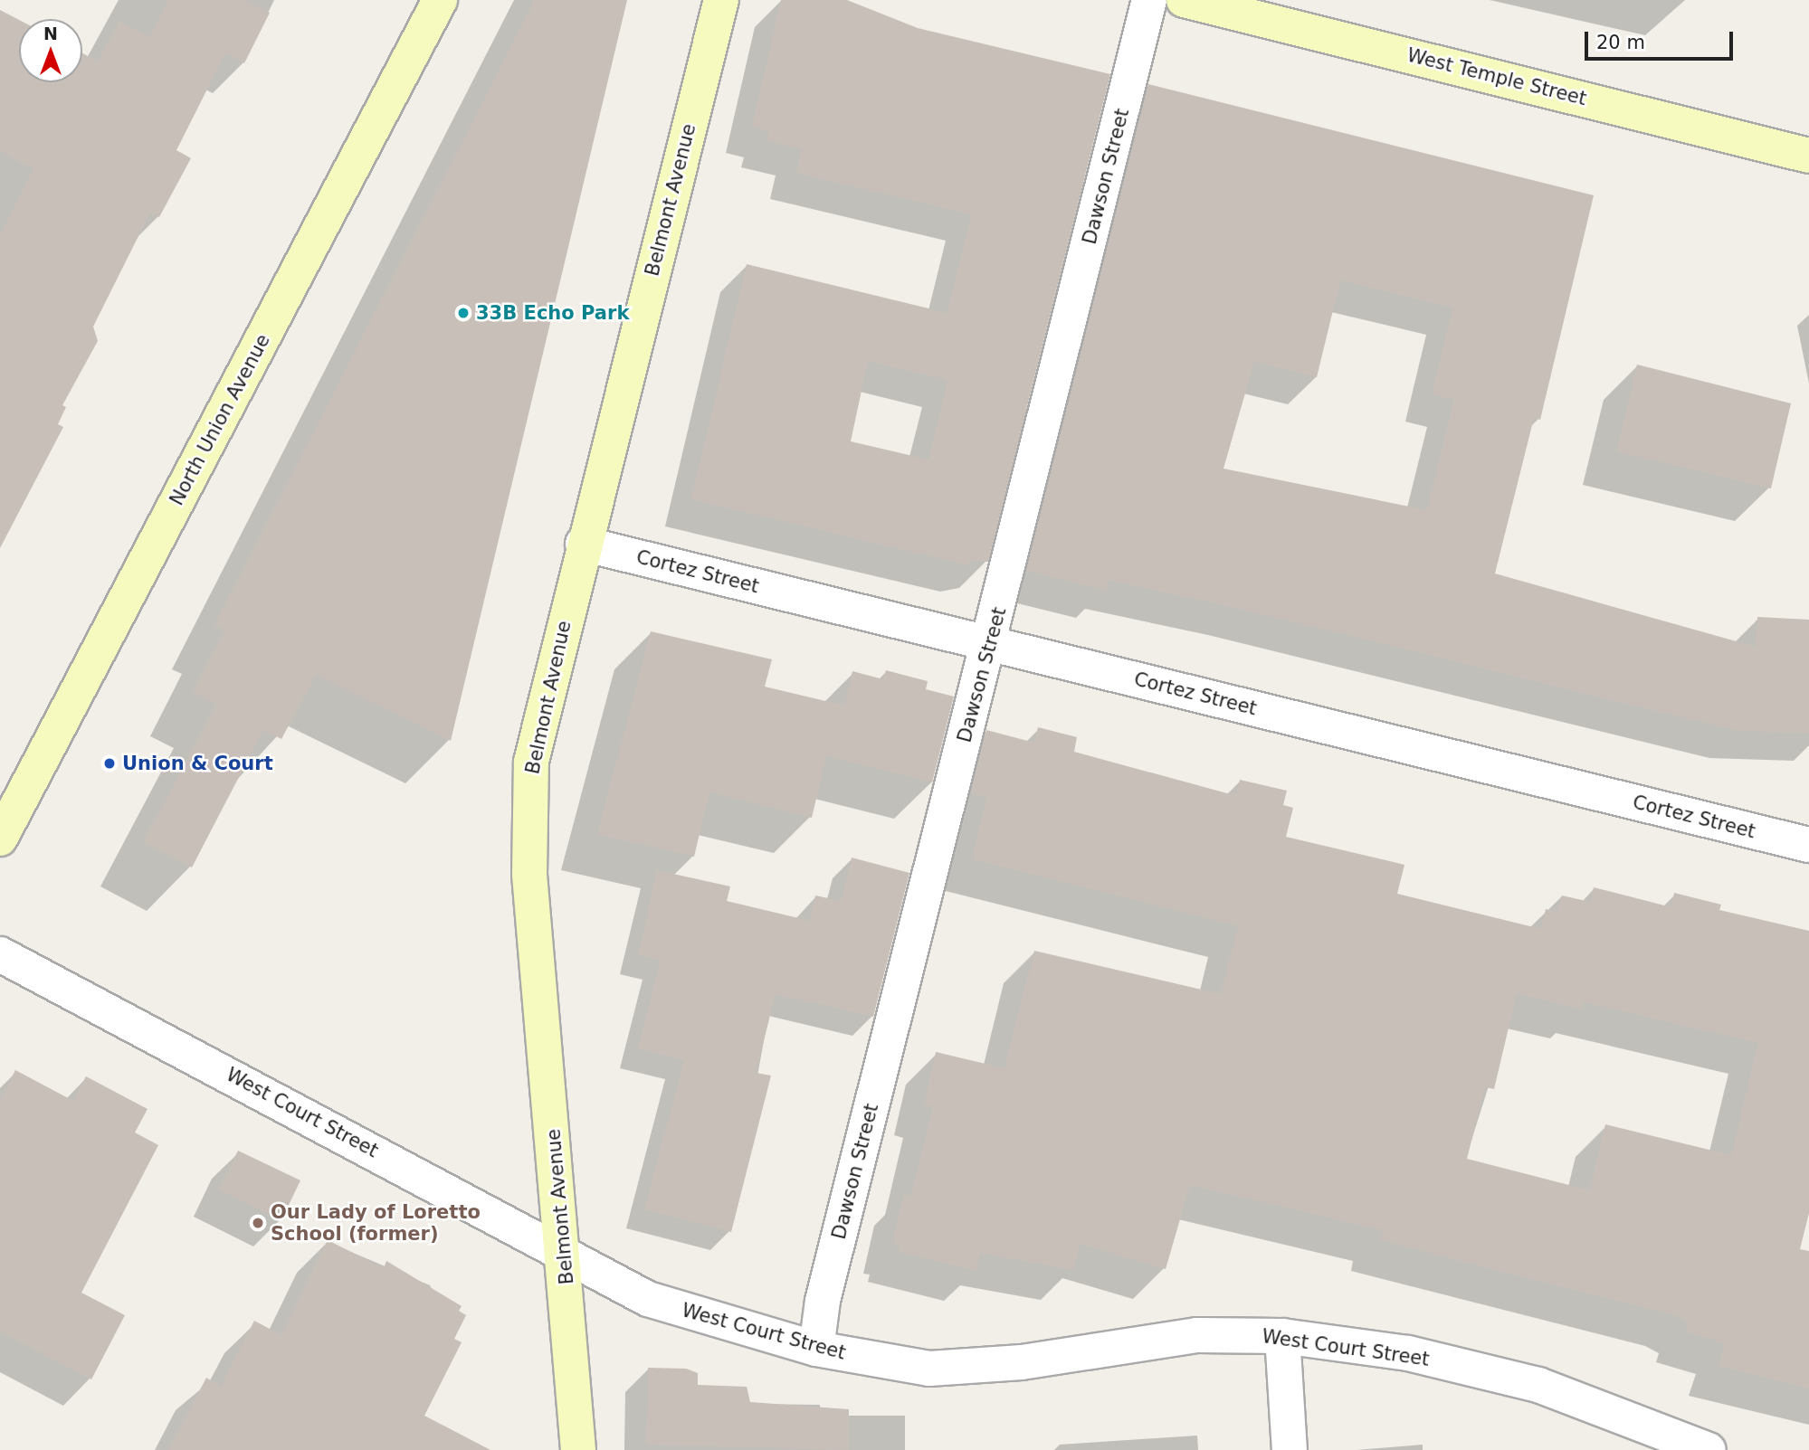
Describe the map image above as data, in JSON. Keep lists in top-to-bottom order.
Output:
{
  "streets": {
    "street": [
      "West Temple Street",
      "Dawson Street",
      "Belmont Avenue",
      "North Union Avenue",
      "Cortez Street",
      "West Court Street"
    ]
  },
  "crossings": [
    ["Dawson Street", "Cortez Street"],
    ["Dawson Street", "West Court Street"],
    ["Belmont Avenue", "Cortez Street"],
    ["Belmont Avenue", "West Court Street"]
  ],
  "places": ["33B Echo Park", "Union & Court", "Our Lady of Loretto School (former)"],
  "scale_bar": "20 m",
  "north": "top"
}
